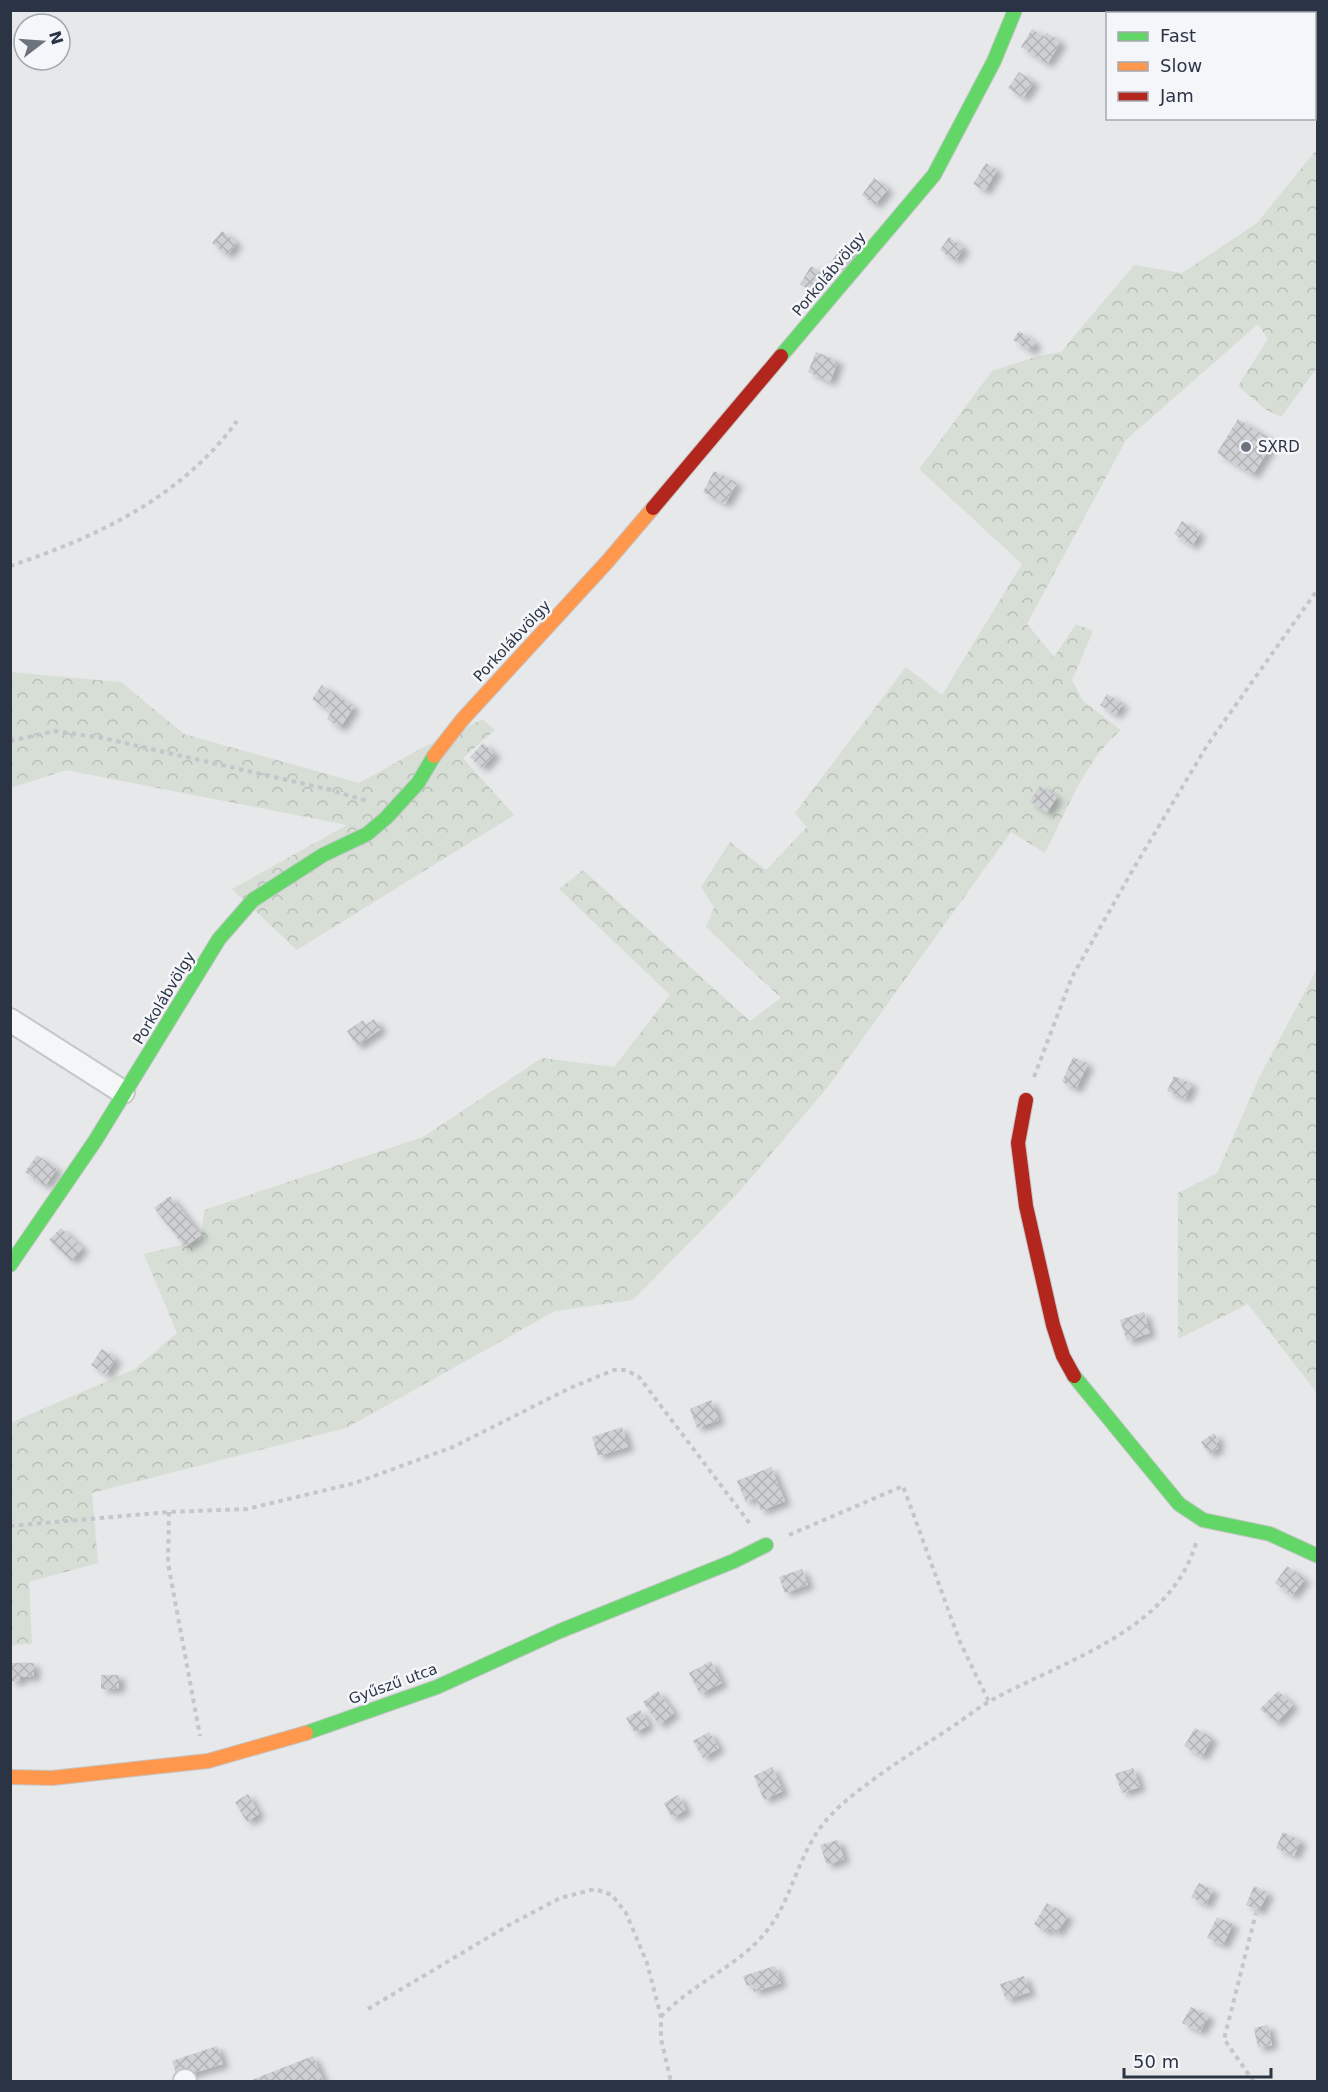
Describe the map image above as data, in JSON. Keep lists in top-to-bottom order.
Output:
{
  "streets": {
    "street": ["Porkolábvölgy", "Gyűszű utca"]
  },
  "places": ["SXRD"],
  "legend": ["Fast", "Slow", "Jam"],
  "scale_bar": "50 m",
  "north": "right"
}
